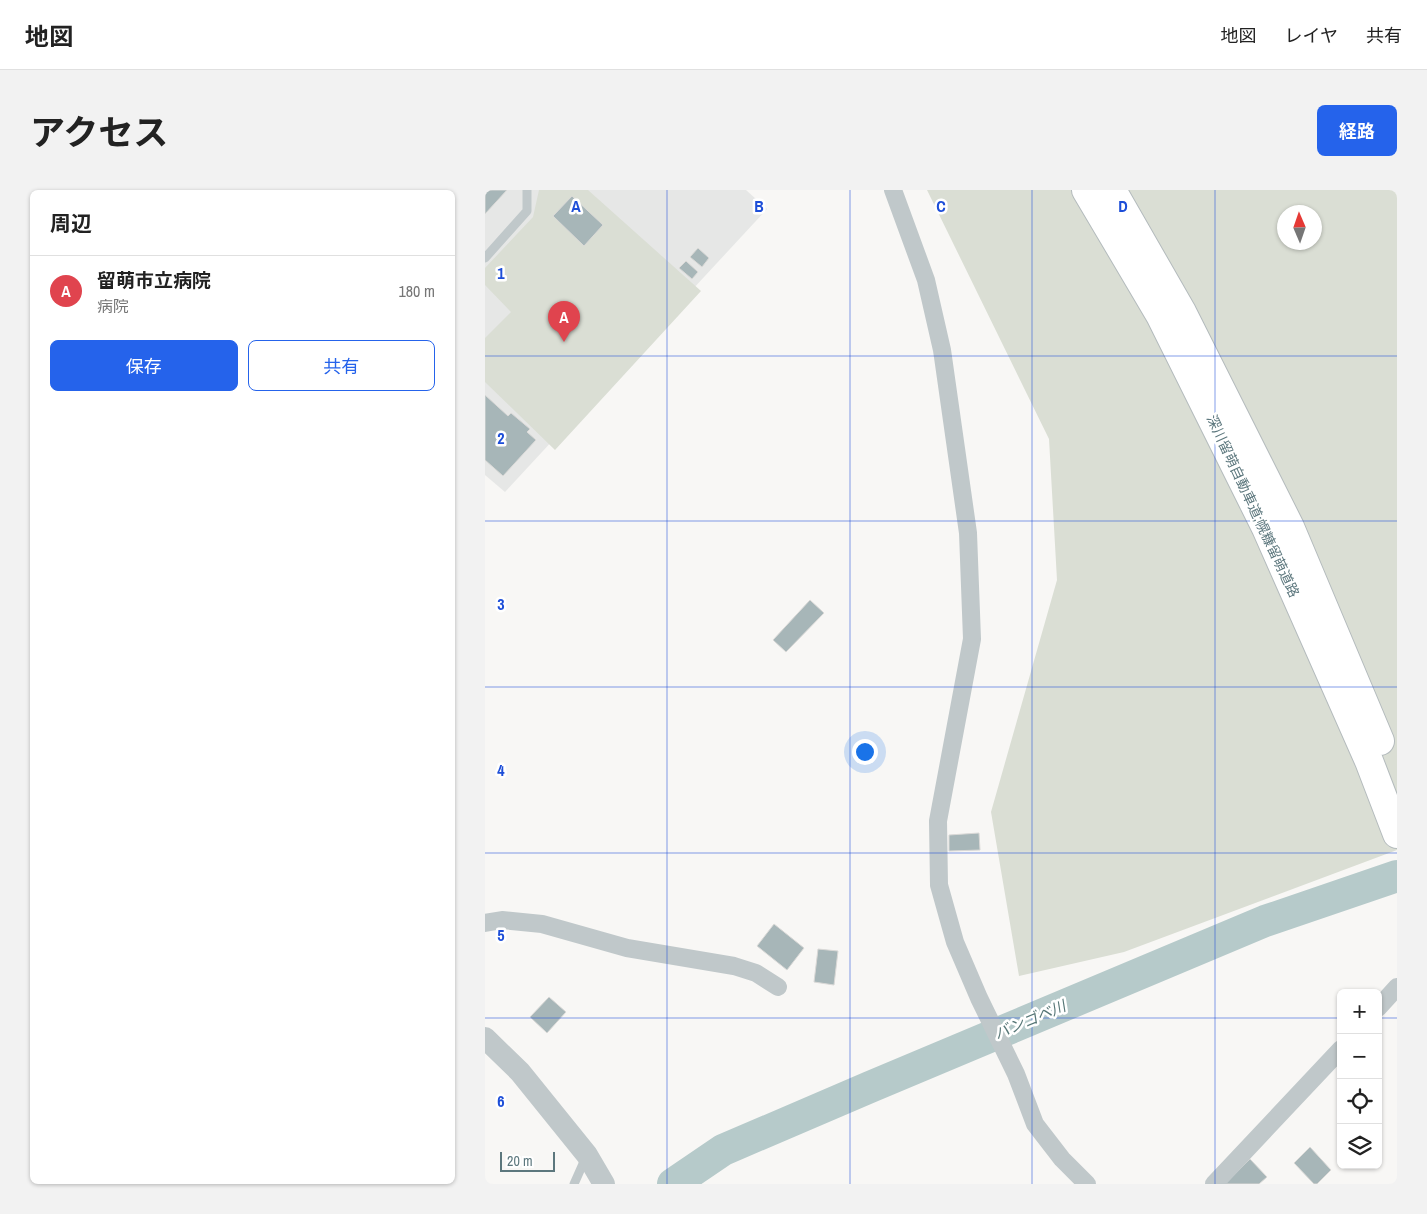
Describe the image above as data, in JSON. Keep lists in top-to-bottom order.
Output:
{
  "streets": {
    "highway": ["深川留萌自動車道;幌糠留萌道路"]
  },
  "water": ["バンゴベ川"],
  "scale_bar": "20 m",
  "north": "top",
  "page": {
    "header": "地図",
    "nav": ["地図", "レイヤ", "共有"],
    "title": "アクセス",
    "buttons": [
      "経路",
      ["保存", "共有"]
    ],
    "heading": "周辺",
    "list": [
      {
        "mark": "A",
        "name": "留萌市立病院",
        "note": "病院",
        "value": "180 m"
      }
    ],
    "pins": "A",
    "map_buttons": ["+", "−"],
    "scale": "20 m"
  },
  "grid": {
    "columns": [
      "A",
      "B",
      "C",
      "D"
    ],
    "rows": [
      "1",
      "2",
      "3",
      "4",
      "5",
      "6"
    ]
  }
}
